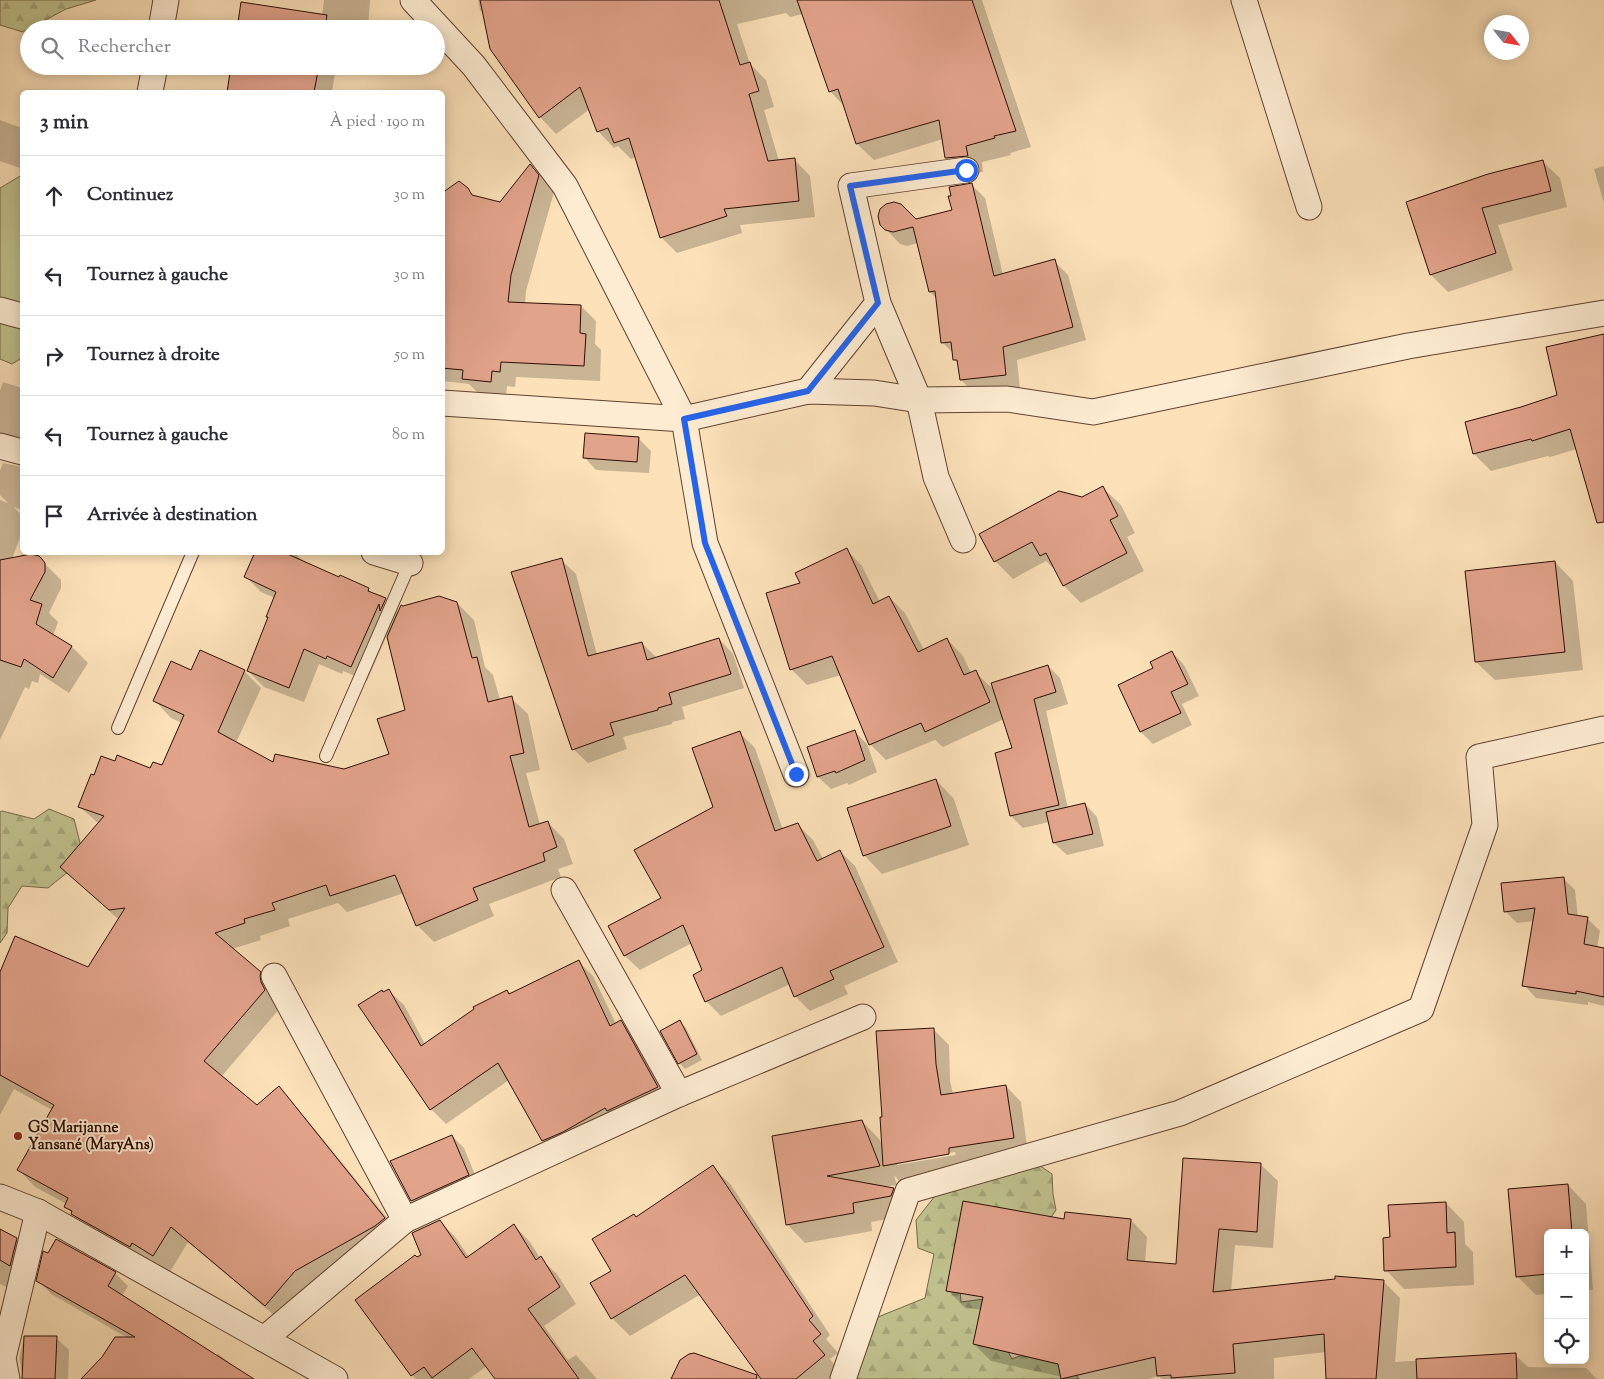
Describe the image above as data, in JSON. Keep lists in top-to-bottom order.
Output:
{
  "places": ["GS Marijanne Yansané (MaryAns)"],
  "north": "bottom right",
  "page": {
    "search": "Rechercher",
    "heading": ["3 min", "À pied · 190 m"],
    "list": [
      ["Continuez", "30 m"],
      ["Tournez à gauche", "30 m"],
      ["Tournez à droite", "50 m"],
      ["Tournez à gauche", "80 m"],
      "Arrivée à destination"
    ],
    "map_buttons": ["+", "−"]
  }
}
